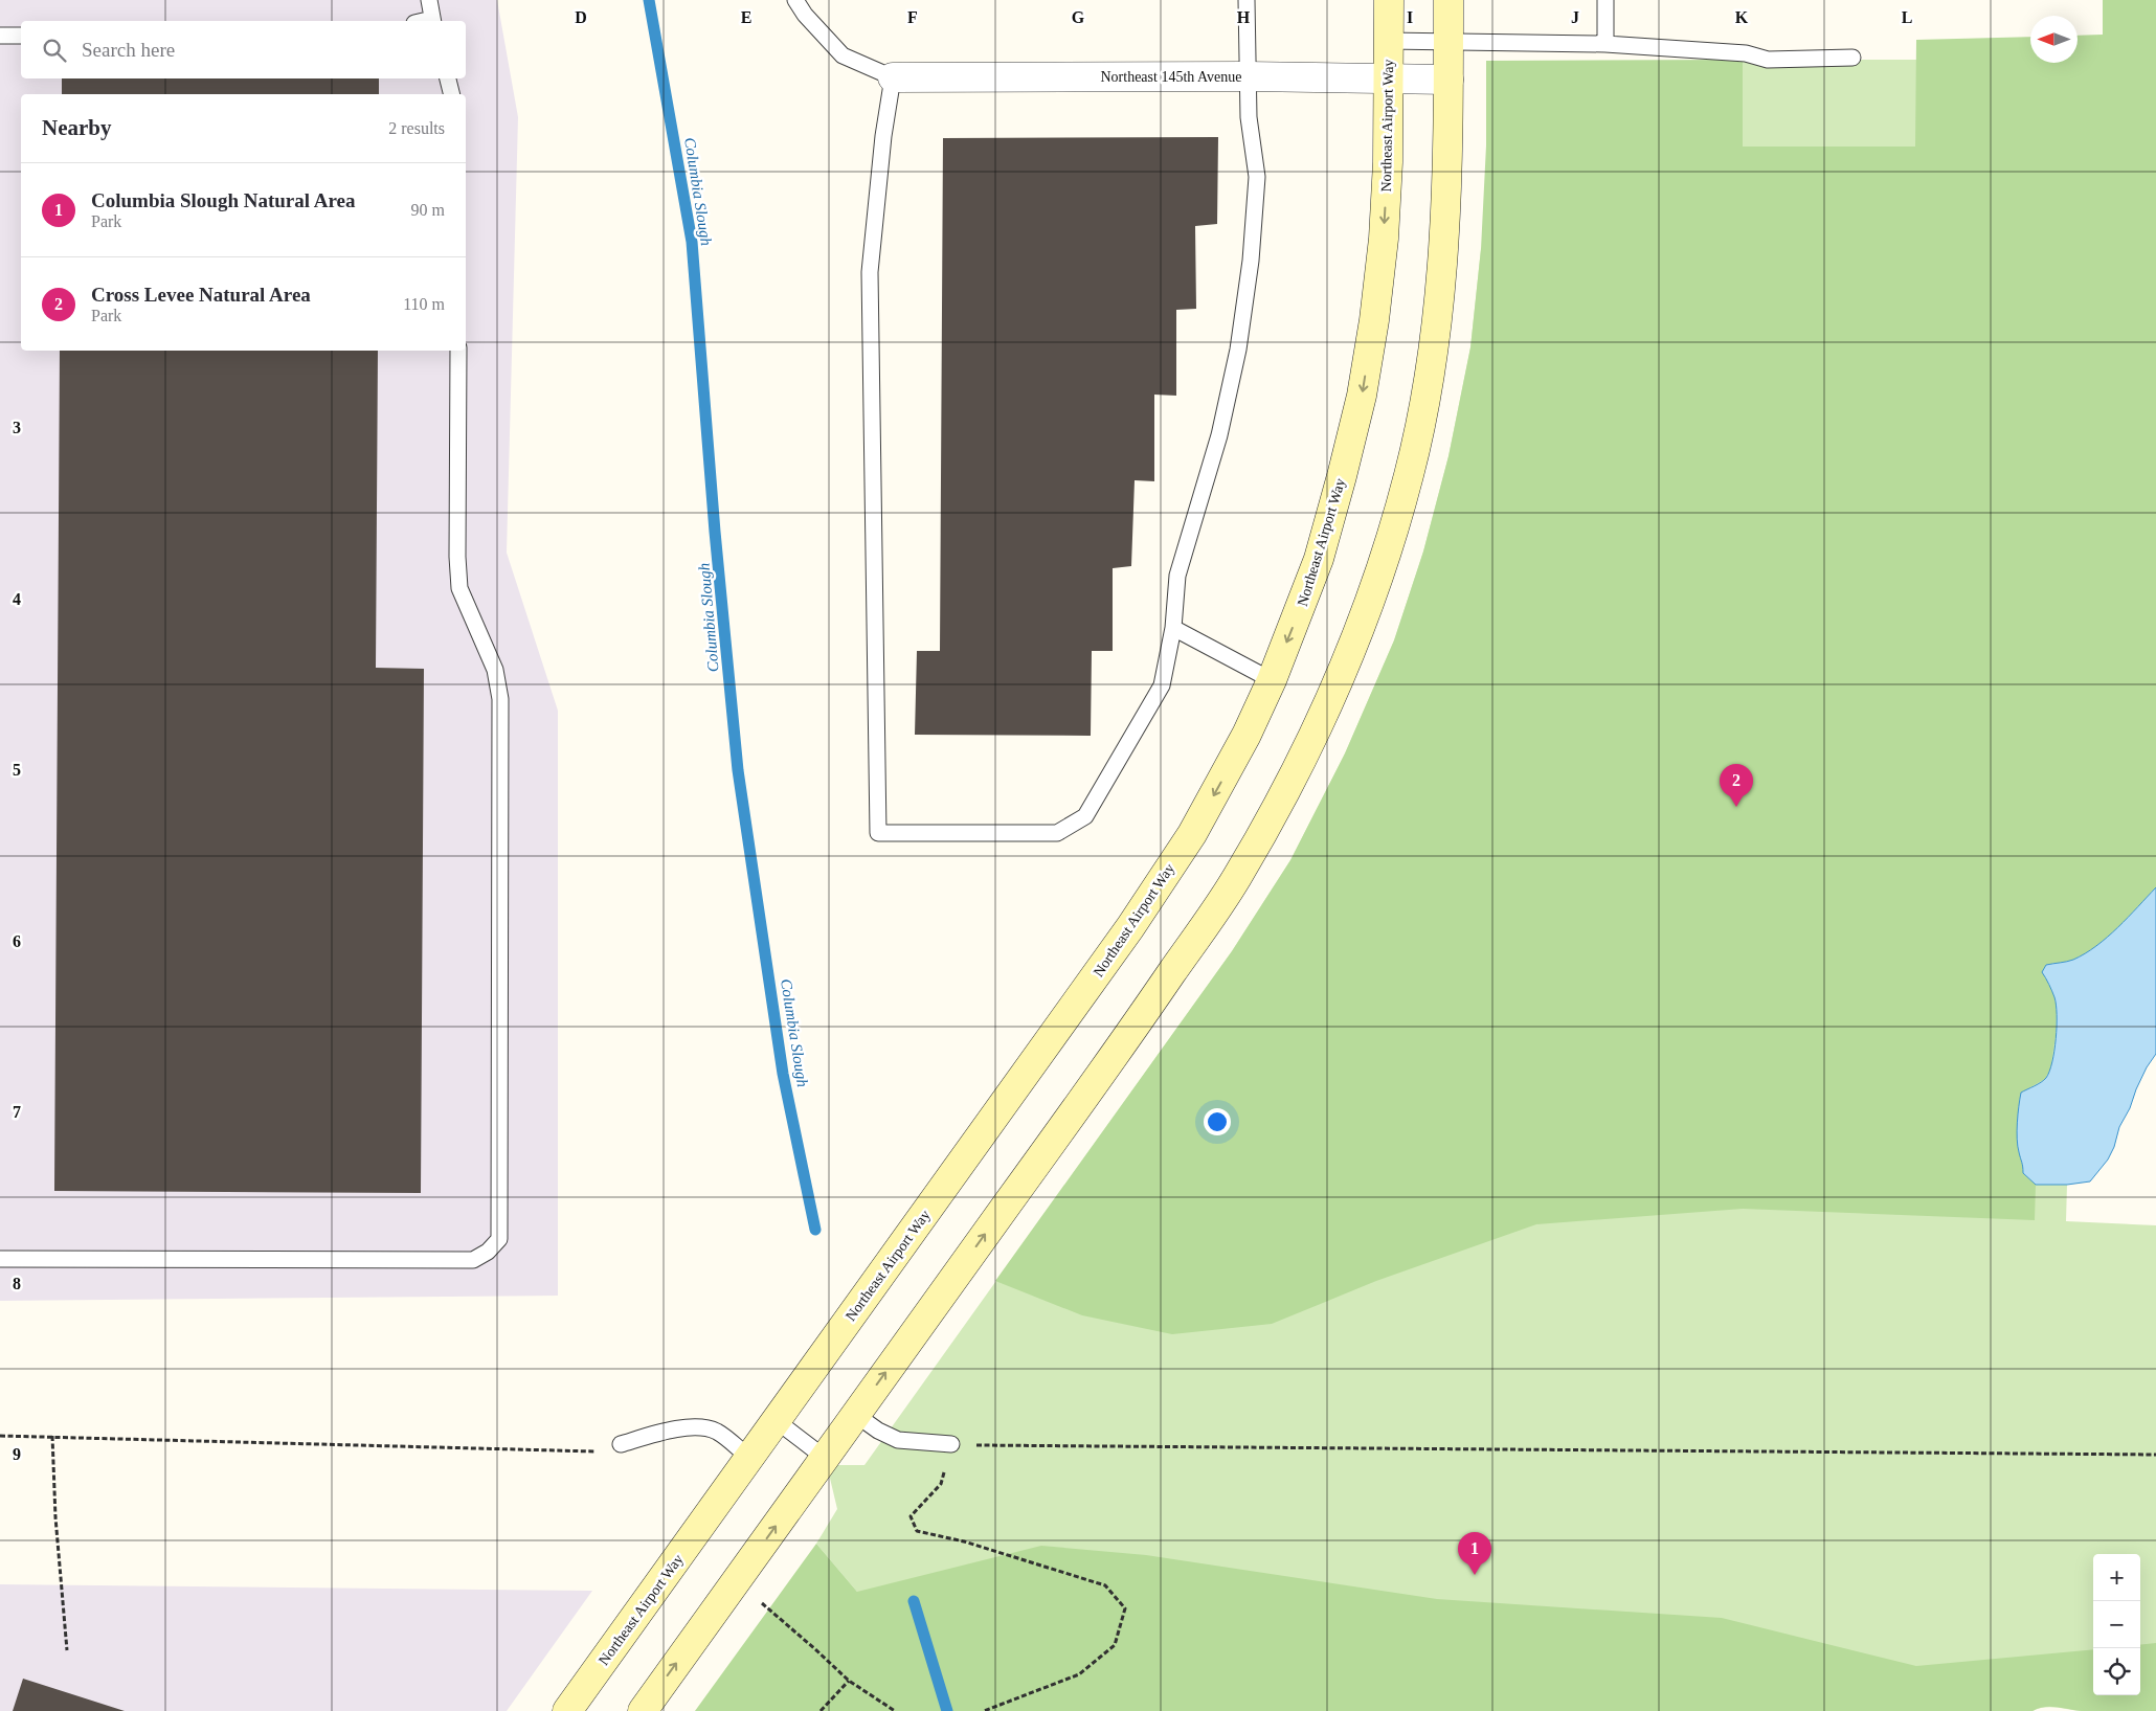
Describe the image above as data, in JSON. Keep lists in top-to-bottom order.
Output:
{
  "streets": {
    "main road": ["Northeast Airport Way"],
    "street": ["Northeast 145th Avenue"]
  },
  "crossings": [
    ["Northeast 145th Avenue", "Northeast Airport Way"]
  ],
  "water": ["Columbia Slough"],
  "north": "left",
  "page": {
    "search": "Search here",
    "heading": ["Nearby", "2 results"],
    "list": [
      {
        "mark": "1",
        "name": "Columbia Slough Natural Area",
        "note": "Park",
        "value": "90 m"
      },
      {
        "mark": "2",
        "name": "Cross Levee Natural Area",
        "note": "Park",
        "value": "110 m"
      }
    ],
    "pins": ["2", "1"],
    "map_buttons": ["+", "−"]
  },
  "grid": {
    "columns": [
      "D",
      "E",
      "F",
      "G",
      "H",
      "I",
      "J",
      "K",
      "L"
    ],
    "rows": [
      "3",
      "4",
      "5",
      "6",
      "7",
      "8",
      "9"
    ]
  }
}
